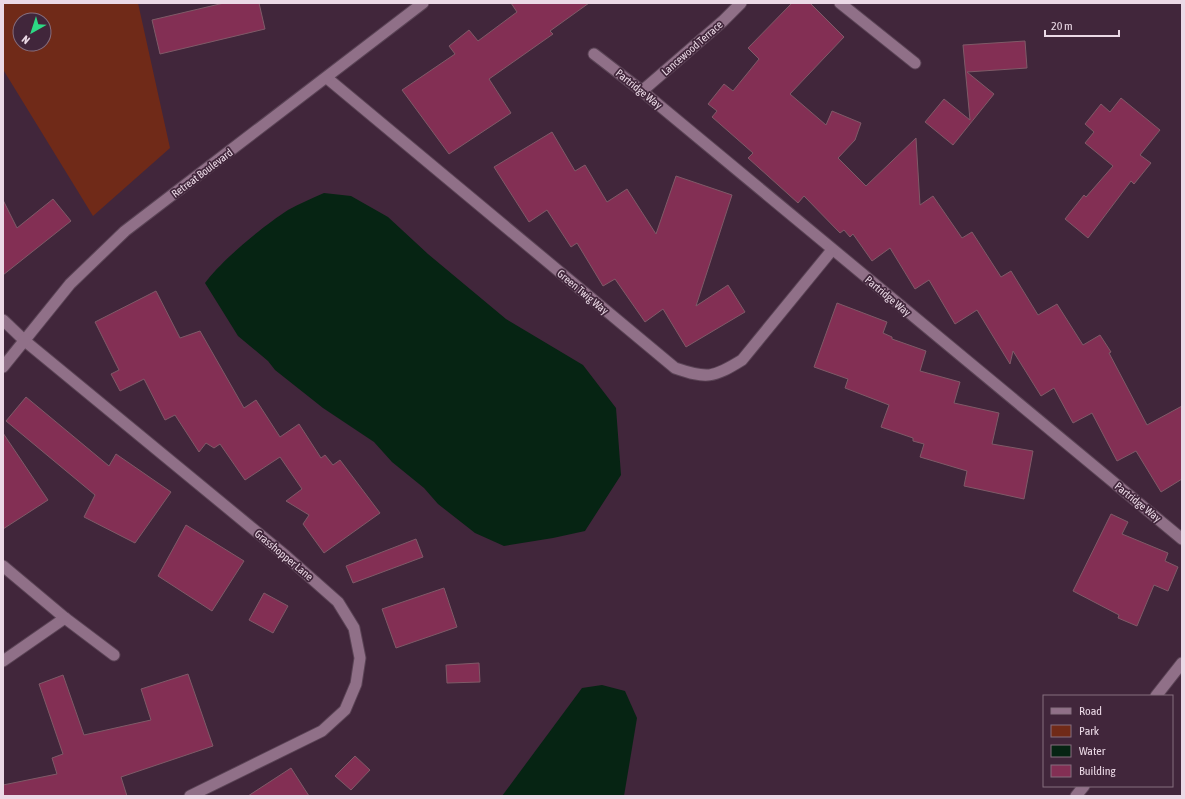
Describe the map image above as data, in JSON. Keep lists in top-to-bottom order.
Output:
{
  "streets": {
    "street": [
      "Lancewood Terrace",
      "Partridge Way",
      "Retreat Boulevard",
      "Green Twig Way",
      "Grasshopper Lane"
    ]
  },
  "crossings": [
    ["Lancewood Terrace", "Partridge Way"],
    ["Partridge Way", "Green Twig Way"],
    ["Retreat Boulevard", "Green Twig Way"],
    ["Retreat Boulevard", "Grasshopper Lane"]
  ],
  "legend": [
    "Road",
    "Park",
    "Water",
    "Building"
  ],
  "scale_bar": "20 m",
  "north": "bottom left"
}
